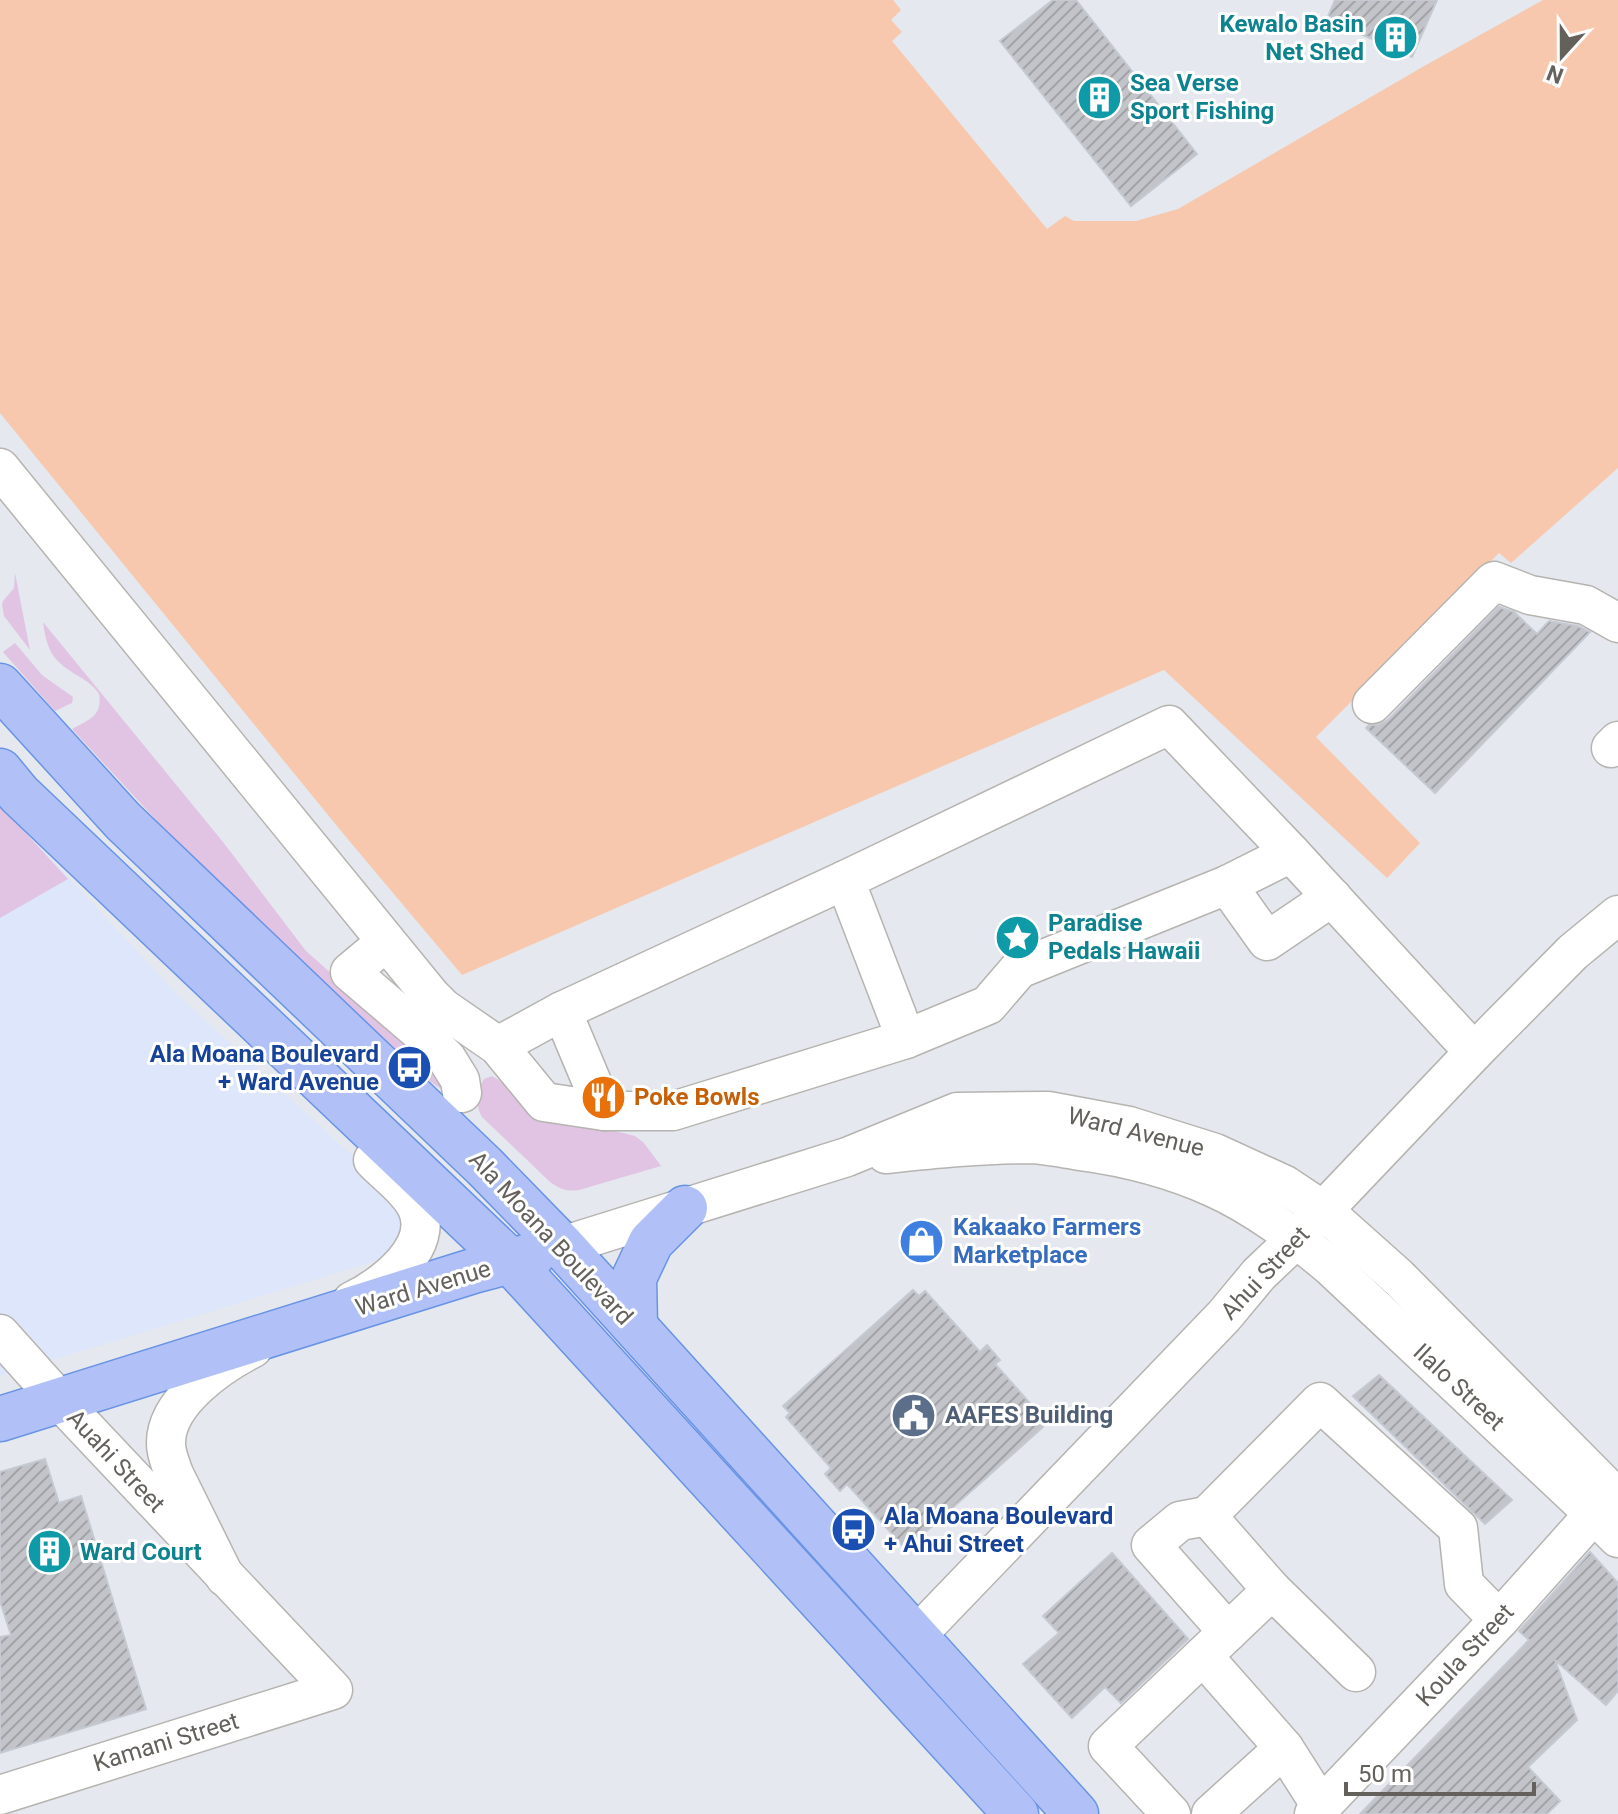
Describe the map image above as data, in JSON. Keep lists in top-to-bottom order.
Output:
{
  "streets": {
    "main road": ["Ward Avenue", "Ala Moana Boulevard"],
    "street": [
      "Ahui Street",
      "Ilalo Street",
      "Auahi Street",
      "Koula Street",
      "Kamani Street"
    ]
  },
  "crossings": [
    ["Ward Avenue", "Ala Moana Boulevard"],
    ["Ward Avenue", "Ahui Street"],
    ["Ward Avenue", "Ilalo Street"],
    ["Ward Avenue", "Auahi Street"],
    ["Ala Moana Boulevard", "Ahui Street"],
    ["Ahui Street", "Ilalo Street"],
    ["Ilalo Street", "Koula Street"],
    ["Auahi Street", "Kamani Street"]
  ],
  "places": {
    "building": ["Kewalo Basin Net Shed", "Sea Verse Sport Fishing", "Ward Court"],
    "place": ["Paradise Pedals Hawaii"],
    "bus stop": ["Ala Moana Boulevard + Ward Avenue", "Ala Moana Boulevard + Ahui Street"],
    "restaurant": ["Poke Bowls"],
    "shop": ["Kakaako Farmers Marketplace"],
    "public building": ["AAFES Building"]
  },
  "scale_bar": "50 m",
  "north": "bottom"
}
